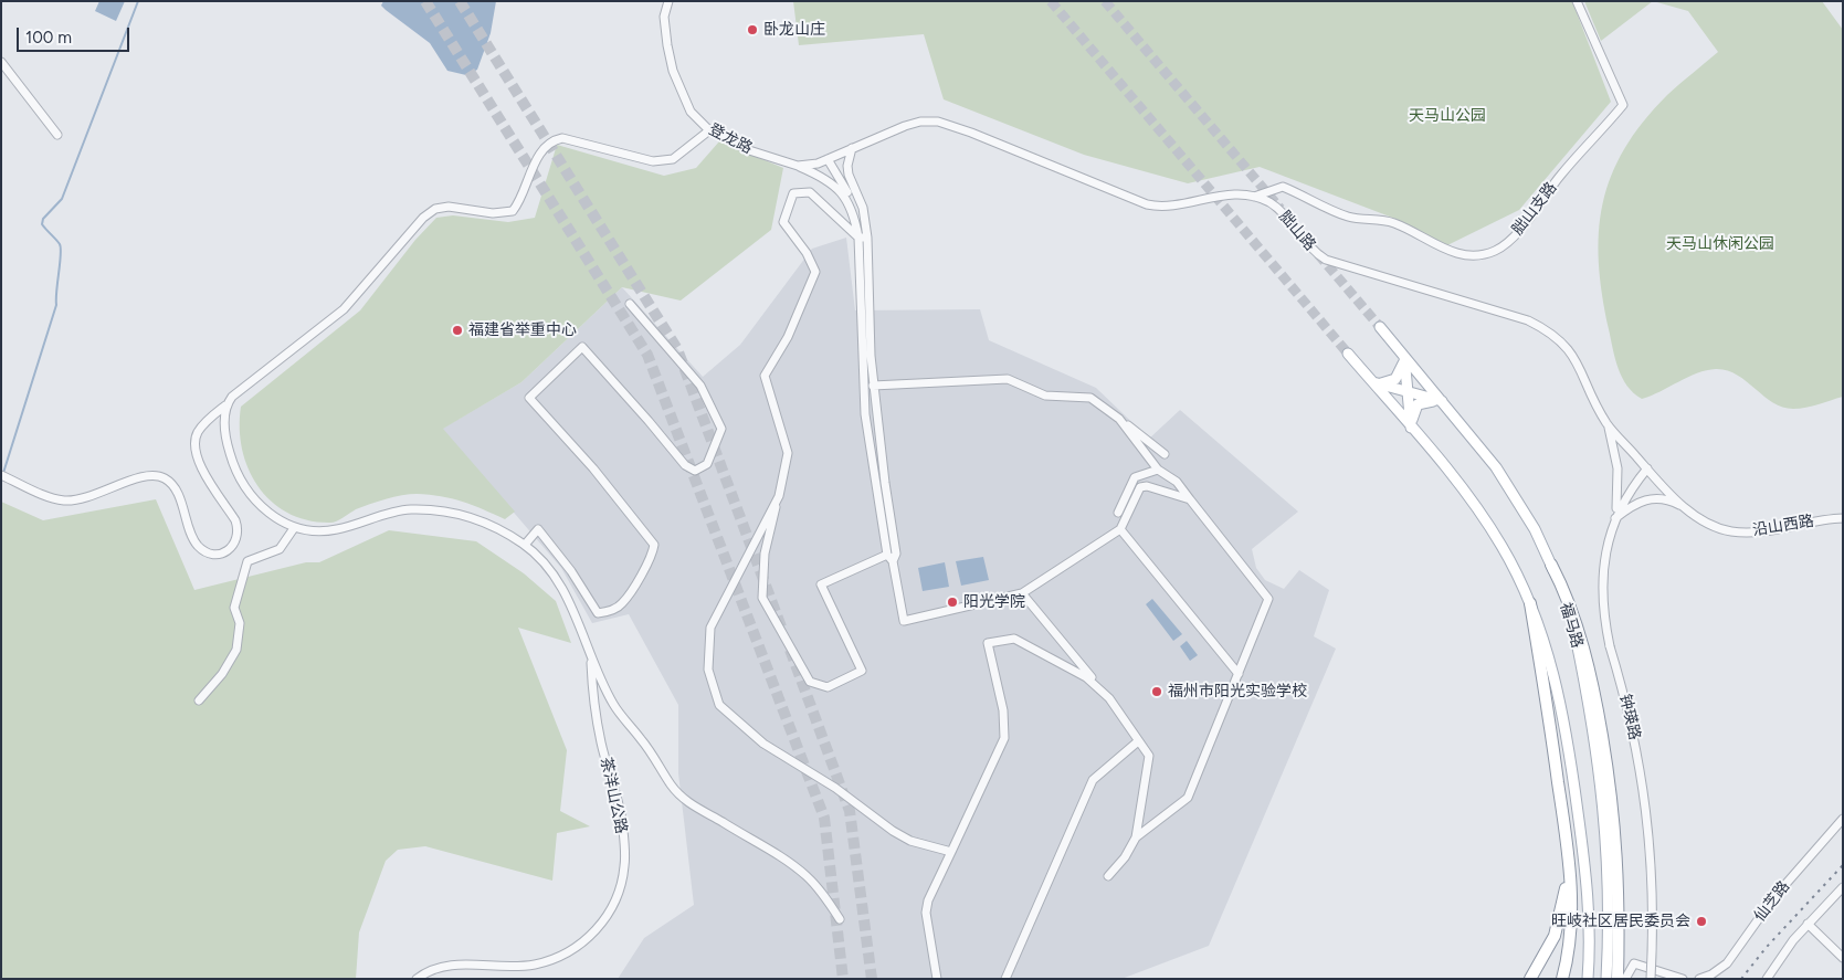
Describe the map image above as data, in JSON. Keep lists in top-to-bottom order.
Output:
{
  "streets": {
    "main road": ["福马路"],
    "street": [
      "登龙路",
      "胐山支路",
      "胐山路",
      "沿山西路",
      "钟瑛路",
      "茶洋山公路",
      "仙芝路"
    ]
  },
  "crossings": [
    ["胐山支路", "胐山路"],
    ["胐山路", "沿山西路"],
    ["胐山路", "钟瑛路"],
    ["沿山西路", "钟瑛路"]
  ],
  "parks": ["天马山公园", "天马山休闲公园"],
  "places": [
    "卧龙山庄",
    "福建省举重中心",
    "阳光学院",
    "福州市阳光实验学校",
    "旺岐社区居民委员会"
  ],
  "scale_bar": "100 m"
}
